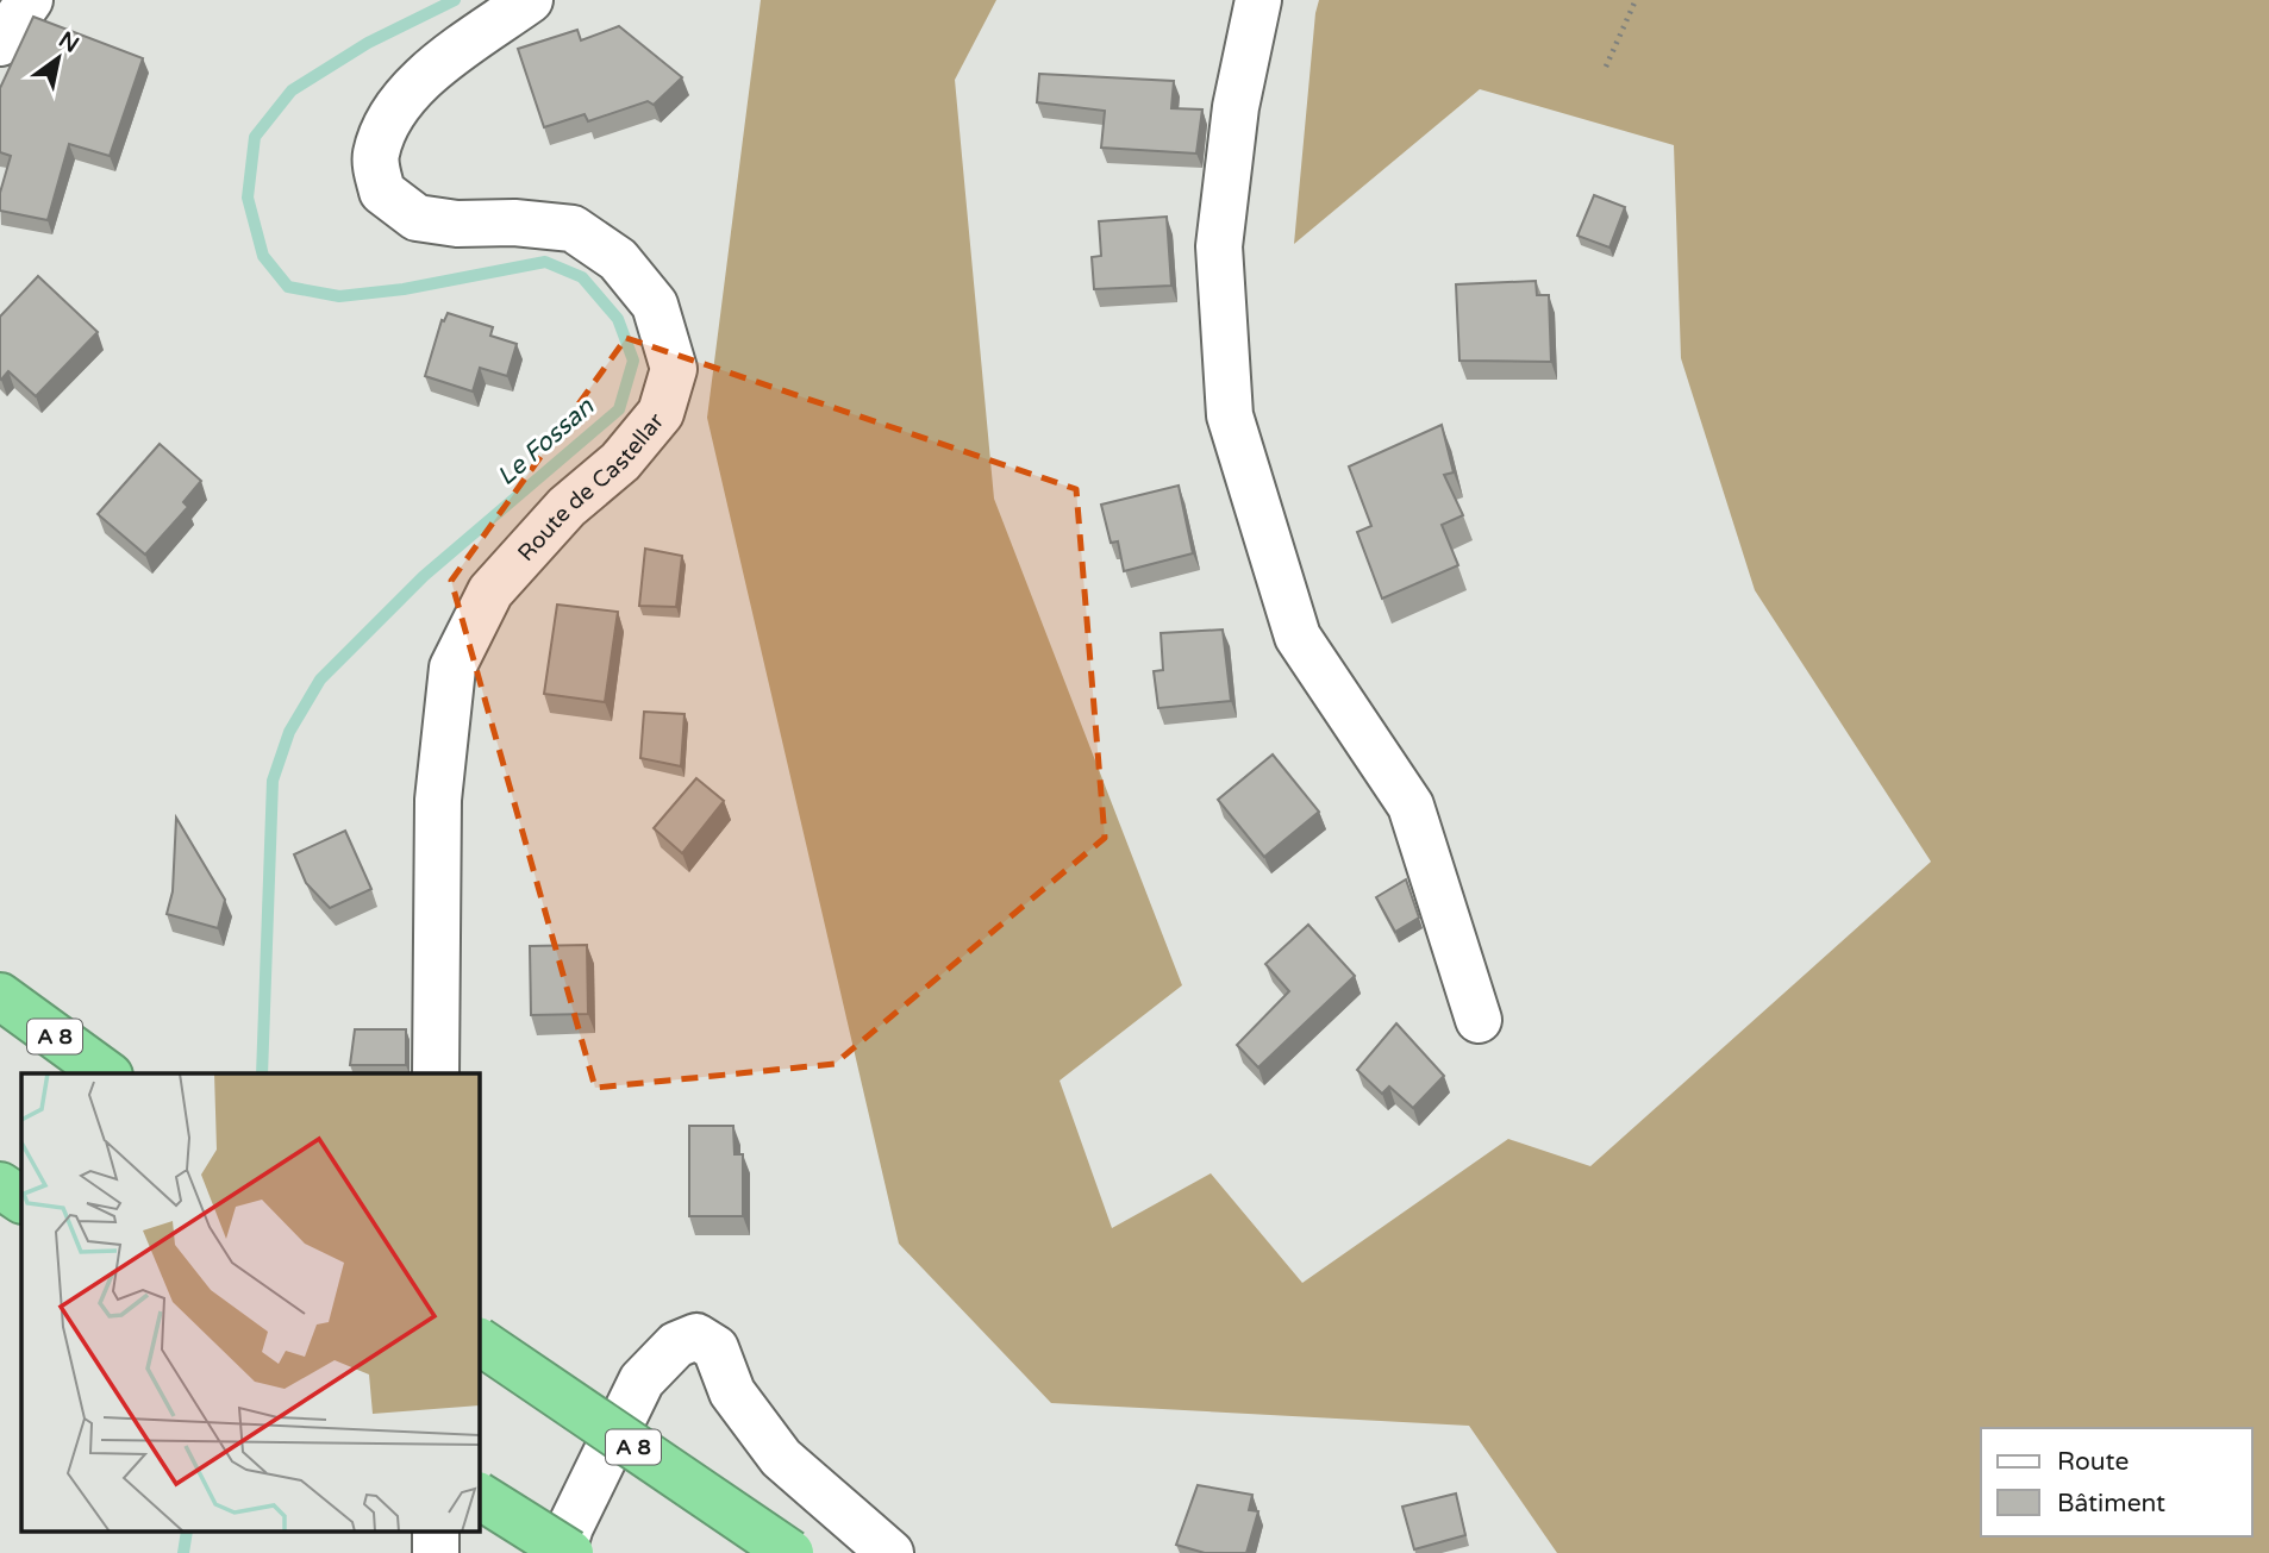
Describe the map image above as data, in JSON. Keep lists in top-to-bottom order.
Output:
{
  "streets": {
    "highway": ["A 8"],
    "street": ["Route de Castellar"]
  },
  "water": ["Le Fossan"],
  "legend": ["Route", "Bâtiment"],
  "north": "top right"
}
